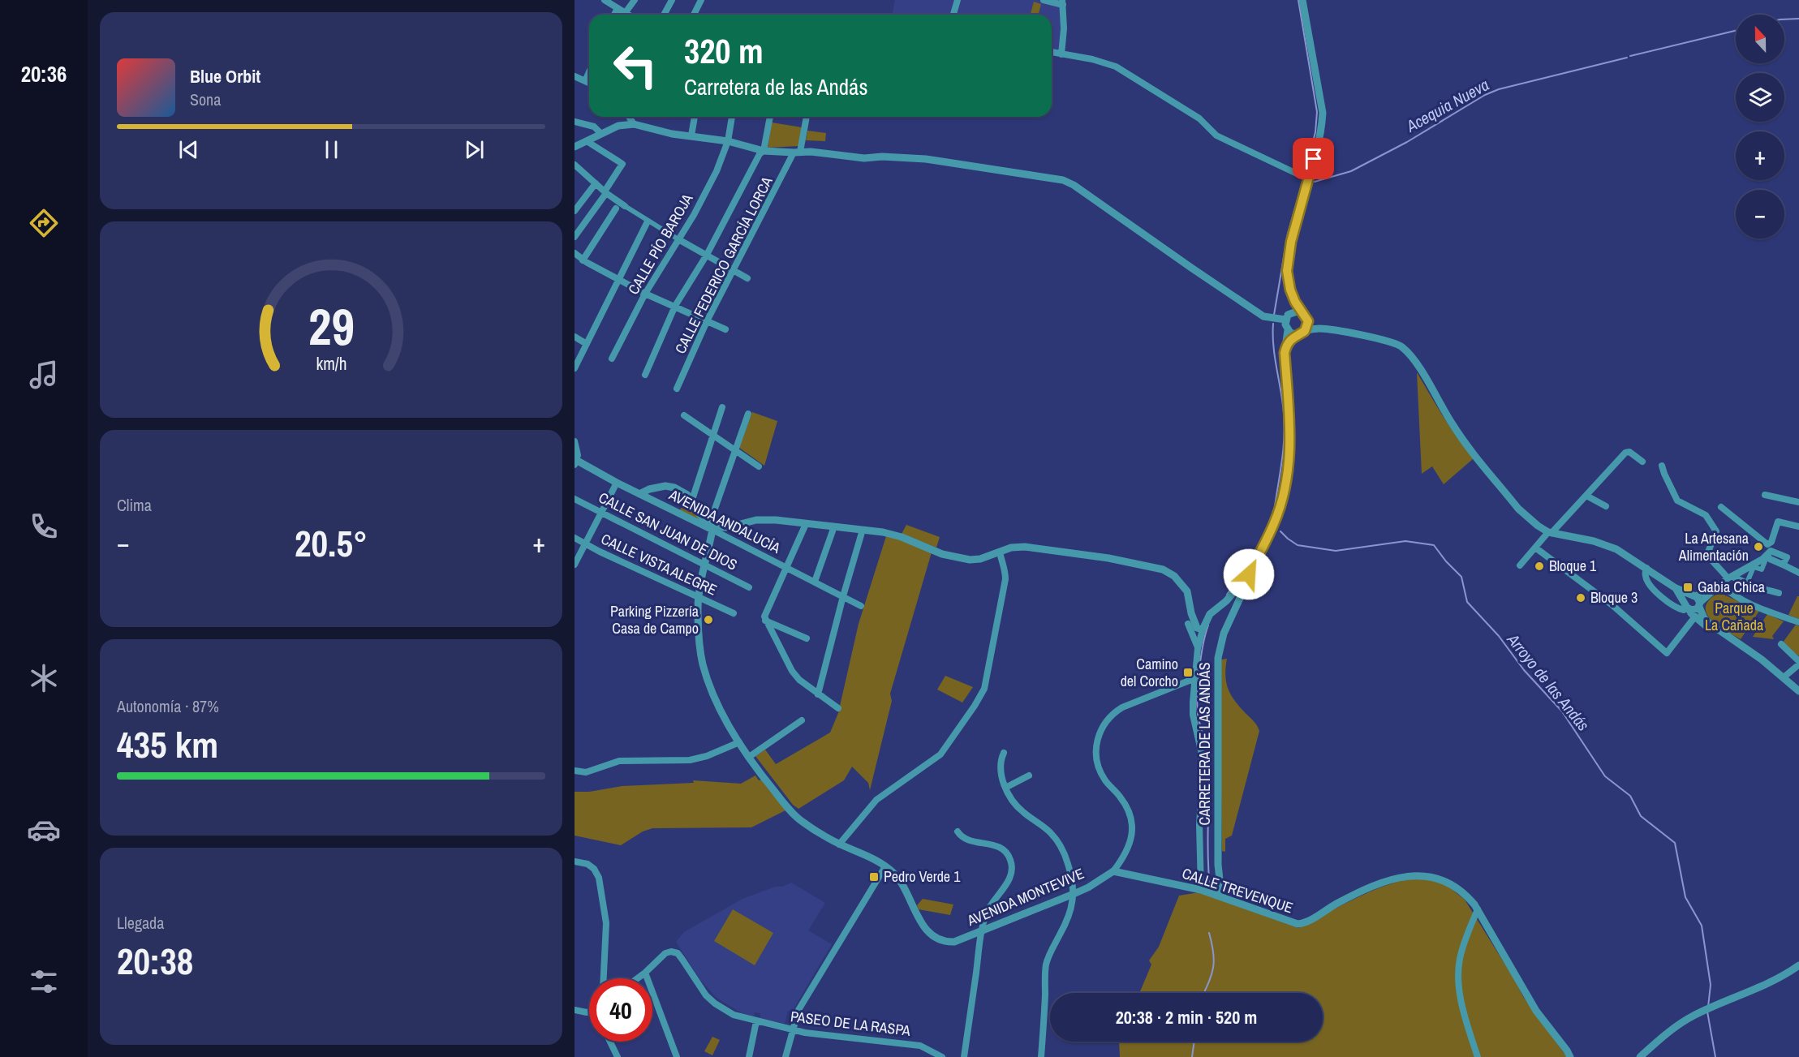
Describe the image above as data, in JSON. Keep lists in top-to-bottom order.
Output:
{
  "streets": {
    "street": [
      "CALLE PÍO BAROJA",
      "CALLE FEDERICO GARCÍA LORCA",
      "AVENIDA ANDALUCÍA",
      "CALLE SAN JUAN DE DIOS",
      "CALLE VISTA ALEGRE",
      "CARRETERA DE LAS ANDÁS",
      "CALLE TREVENQUE",
      "AVENIDA MONTEVIVE",
      "PASEO DE LA RASPA"
    ]
  },
  "crossings": [
    ["AVENIDA ANDALUCÍA", "AVENIDA MONTEVIVE"],
    ["CALLE SAN JUAN DE DIOS", "AVENIDA MONTEVIVE"],
    ["CALLE VISTA ALEGRE", "AVENIDA MONTEVIVE"],
    ["CARRETERA DE LAS ANDÁS", "CALLE TREVENQUE"],
    ["CALLE TREVENQUE", "AVENIDA MONTEVIVE"]
  ],
  "water": ["Acequia Nueva", "Arroyo de las Andás"],
  "parks": ["Parque La Cañada"],
  "places": {
    "other": [
      "La Artesana Alimentación",
      "Bloque 1",
      "Bloque 3",
      "Parking Pizzería Casa de Campo"
    ],
    "transit": ["Gabia Chica", "Camino del Corcho", "Pedro Verde 1"]
  },
  "north": "top",
  "page": {
    "tabs": "20:36",
    "map_buttons": ["+", "−"],
    "turn": ["320 m", "Carretera de las Andás"],
    "song": ["Blue Orbit", "Sona"],
    "tile": [
      "Clima",
      ["Autonomía · 87%", "435 km"],
      ["Llegada", "20:38"]
    ],
    "heat": ["−", "20.5°", "+"],
    "limit": "40",
    "trip": "20:38 · 2 min · 520 m",
    "gauge": ["29", "km/h"]
  }
}
